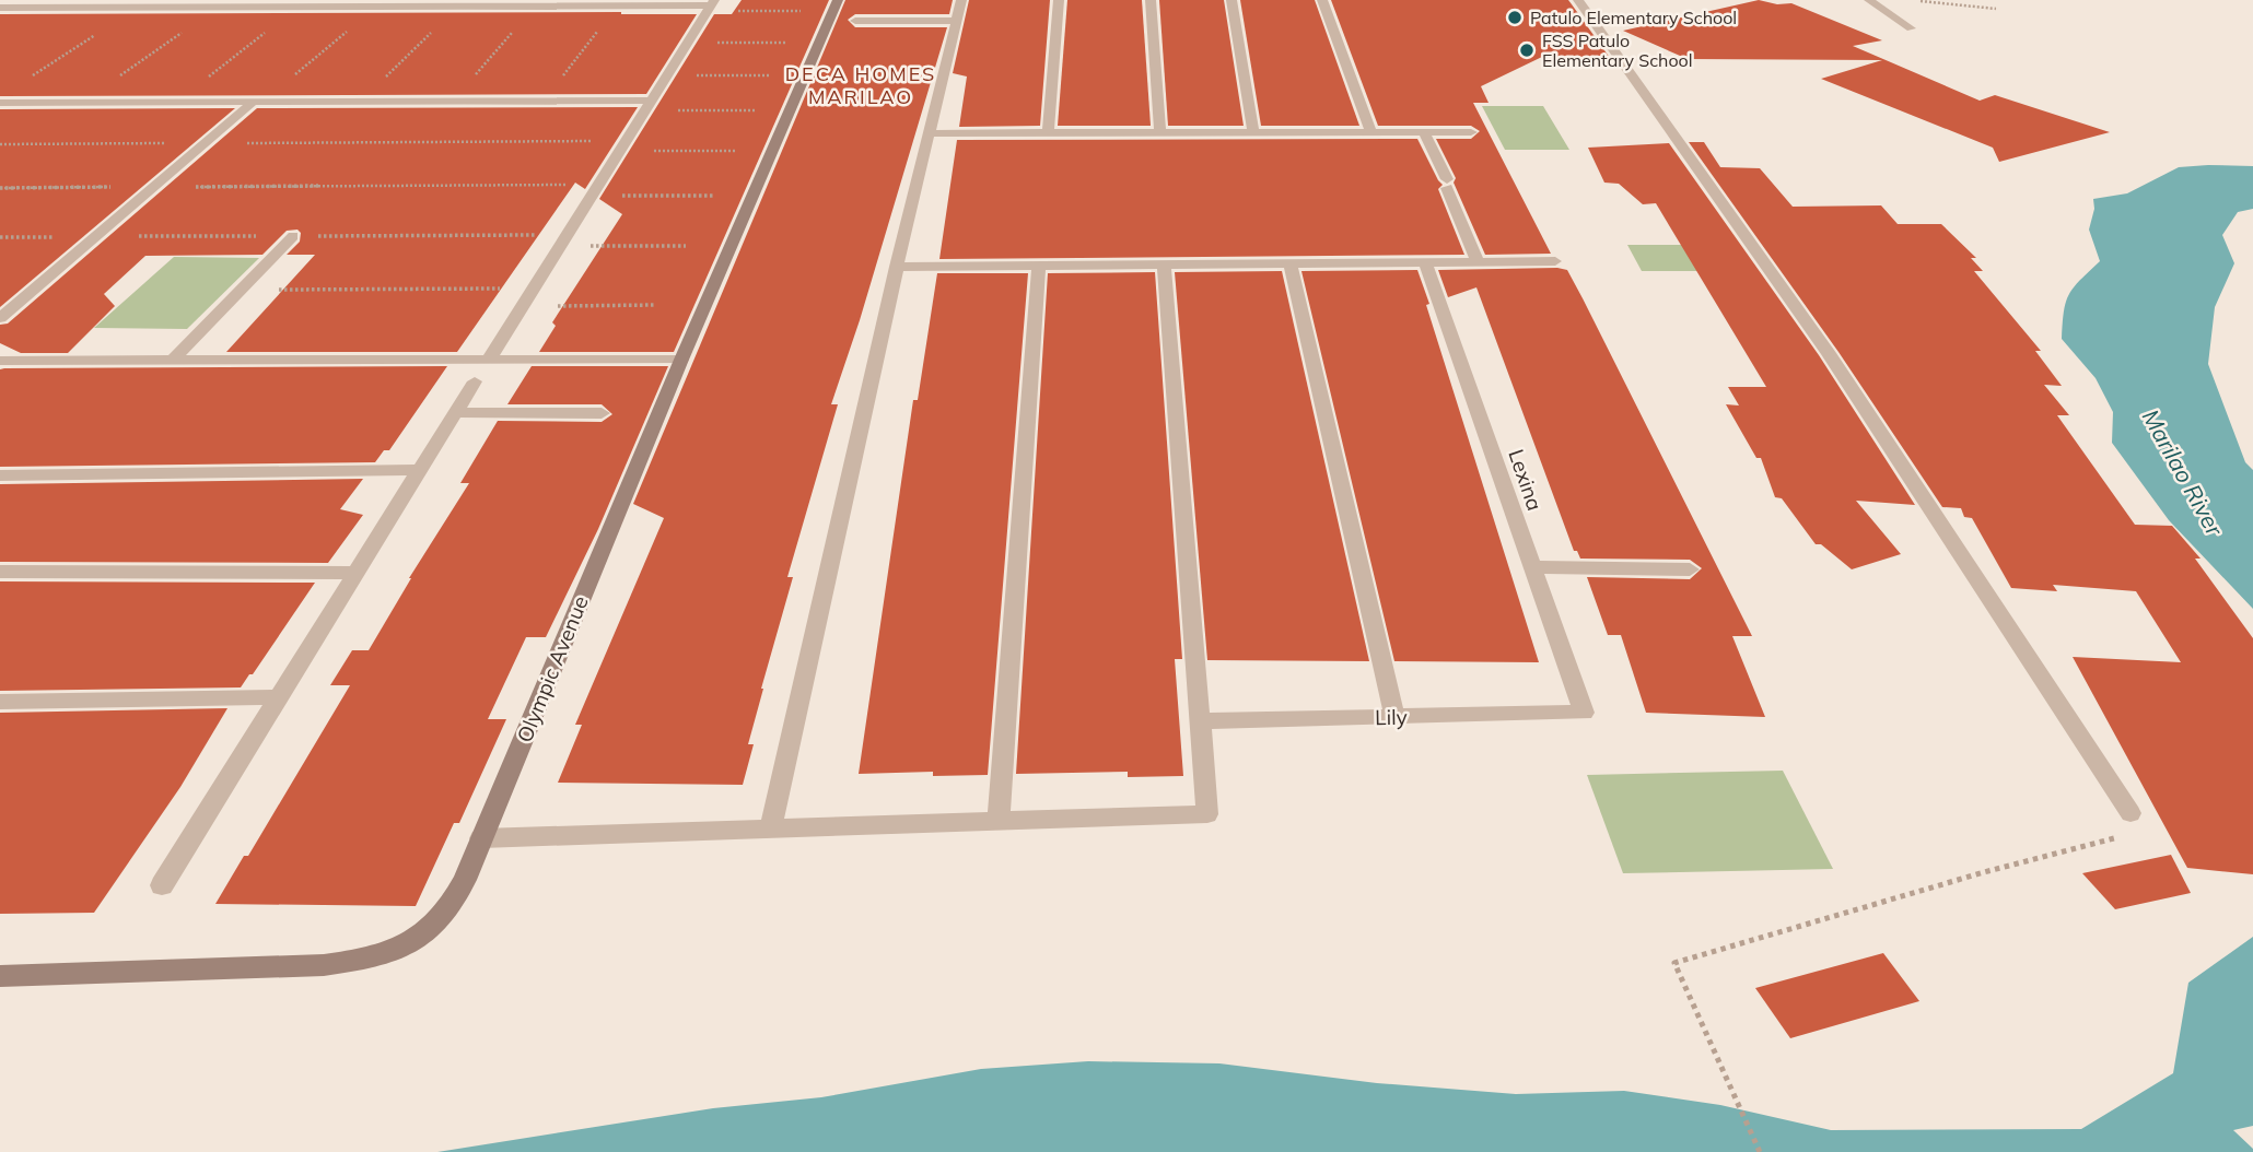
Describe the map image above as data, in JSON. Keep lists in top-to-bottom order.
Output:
{
  "streets": {
    "street": ["Lexina", "Olympic Avenue", "Lily"]
  },
  "crossings": [
    ["Lexina", "Lily"]
  ],
  "districts": ["DECA HOMES MARILAO"],
  "water": ["Marilao River"],
  "places": ["Patulo Elementary School", "FSS Patulo Elementary School"]
}
